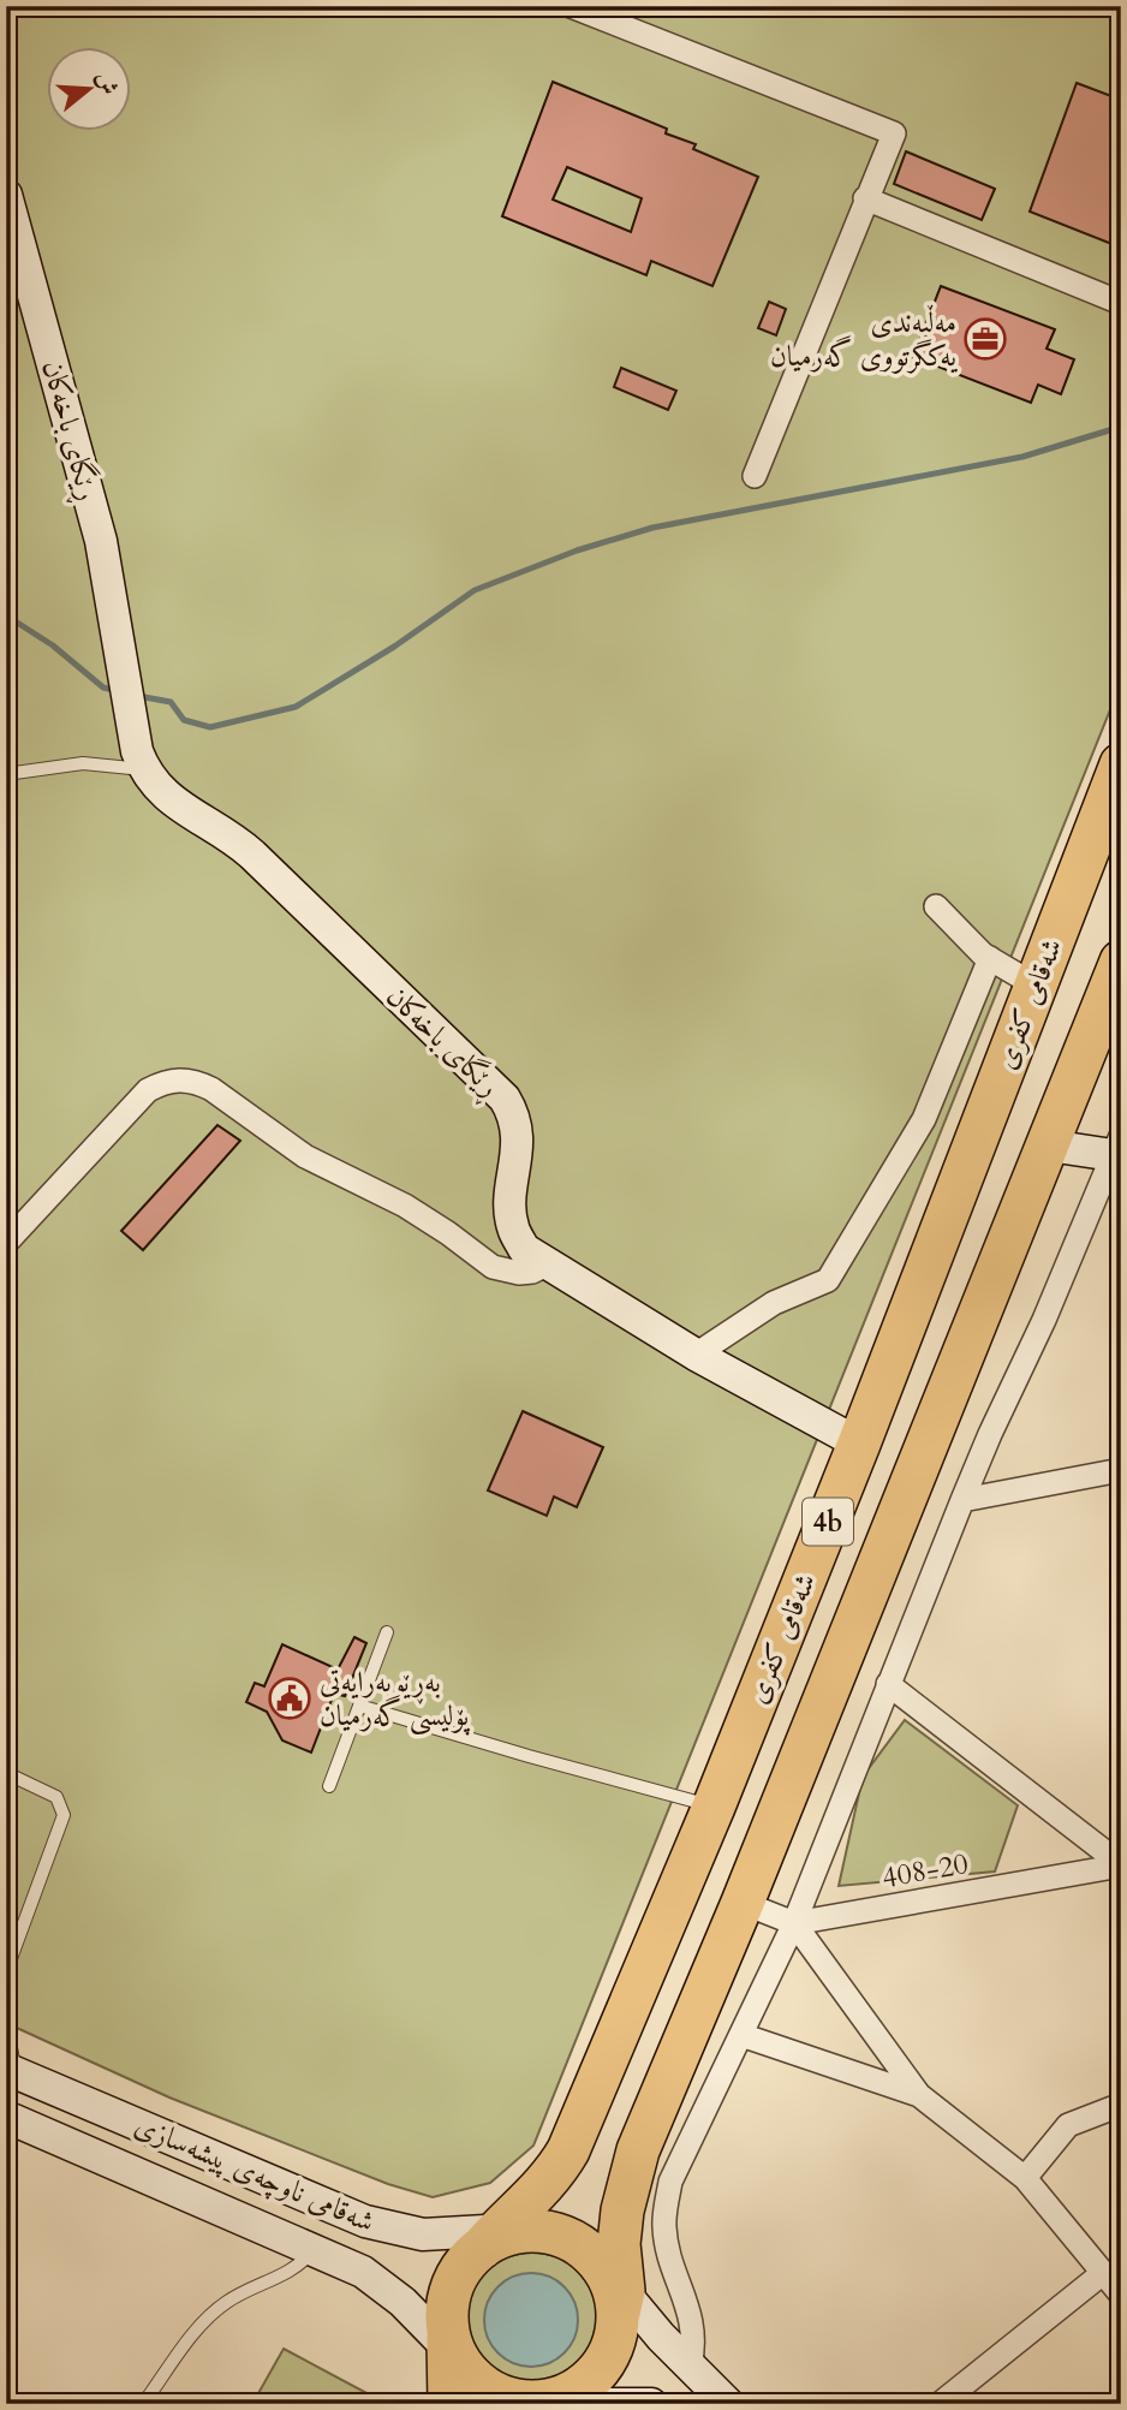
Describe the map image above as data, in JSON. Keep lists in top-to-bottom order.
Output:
{
  "streets": {
    "highway": ["شەقامی کفری", "4b"],
    "street": ["ڕێگای باخەکان", "408-20", "شەقامی ناوچەی پیشەسازی"]
  },
  "crossings": [
    ["ڕێگای باخەکان", "شەقامی کفری"],
    ["شەقامی کفری", "4b"],
    ["شەقامی کفری", "شەقامی ناوچەی پیشەسازی"],
    ["4b", "شەقامی ناوچەی پیشەسازی"]
  ],
  "places": {
    "office": ["مەڵبەندی یەکگرتووی گەرمیان"],
    "public building": ["بەڕێوبەرایەتی پۆلیسی گەرمیان"]
  },
  "north": "right"
}
